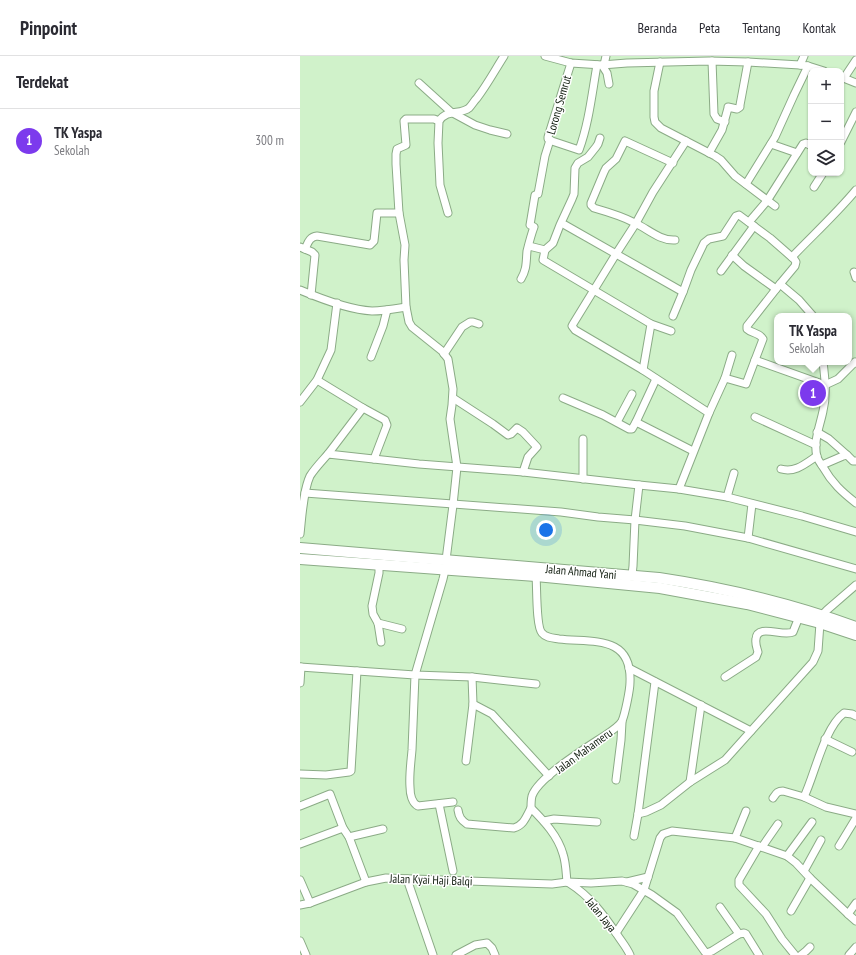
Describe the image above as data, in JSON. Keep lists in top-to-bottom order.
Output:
{
  "streets": {
    "highway": ["Jalan Ahmad Yani"],
    "street": [
      "Lorong Semrut",
      "Jalan Mahameru",
      "Jalan Kyai Haji Balqi",
      "Jalan Jaya"
    ]
  },
  "crossings": [
    ["Jalan Ahmad Yani", "Jalan Mahameru"],
    ["Jalan Kyai Haji Balqi", "Jalan Jaya"]
  ],
  "page": {
    "header": "Pinpoint",
    "nav": [
      "Beranda",
      "Peta",
      "Tentang",
      "Kontak"
    ],
    "heading": "Terdekat",
    "map_buttons": ["+", "−"],
    "list": [
      {
        "mark": "1",
        "name": "TK Yaspa",
        "note": "Sekolah",
        "value": "300 m"
      }
    ],
    "popup": ["TK Yaspa", "Sekolah"],
    "pins": "1"
  }
}
